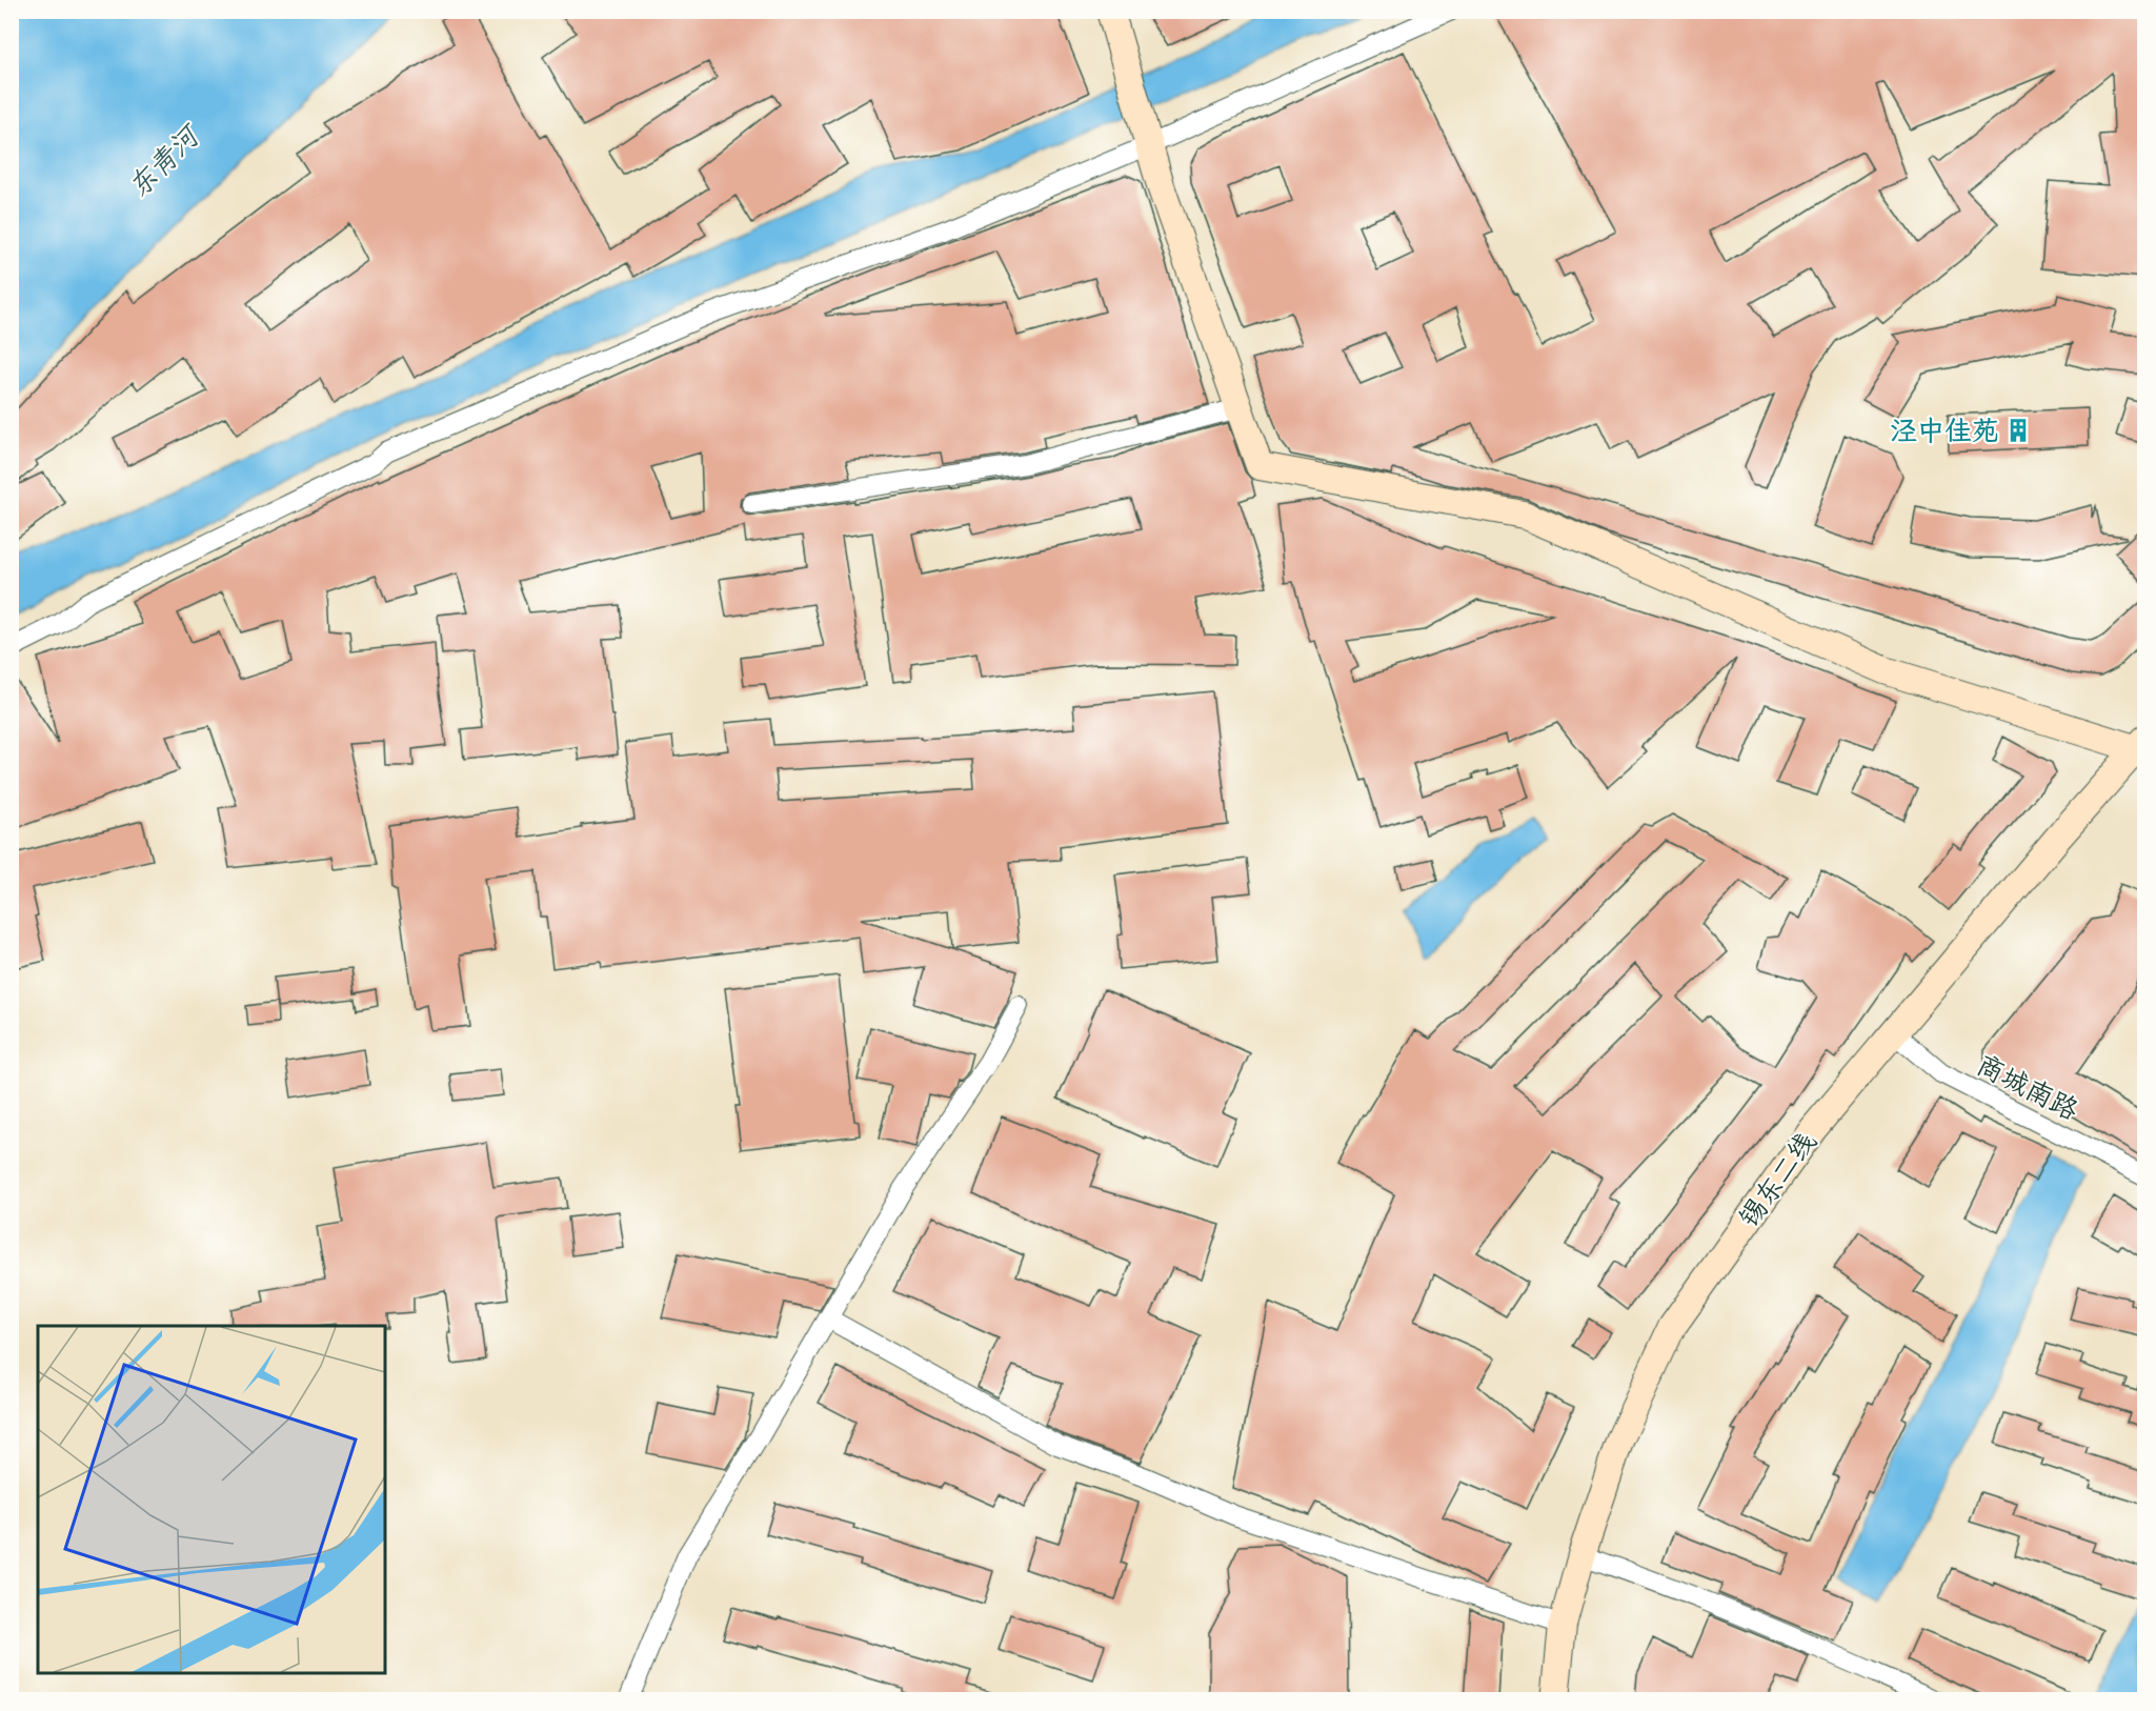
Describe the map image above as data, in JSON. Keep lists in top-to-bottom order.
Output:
{
  "streets": {
    "street": ["商城南路", "锡东二线"]
  },
  "crossings": [
    ["商城南路", "锡东二线"]
  ],
  "water": ["东青河"],
  "places": {
    "building": ["泾中佳苑"]
  }
}
